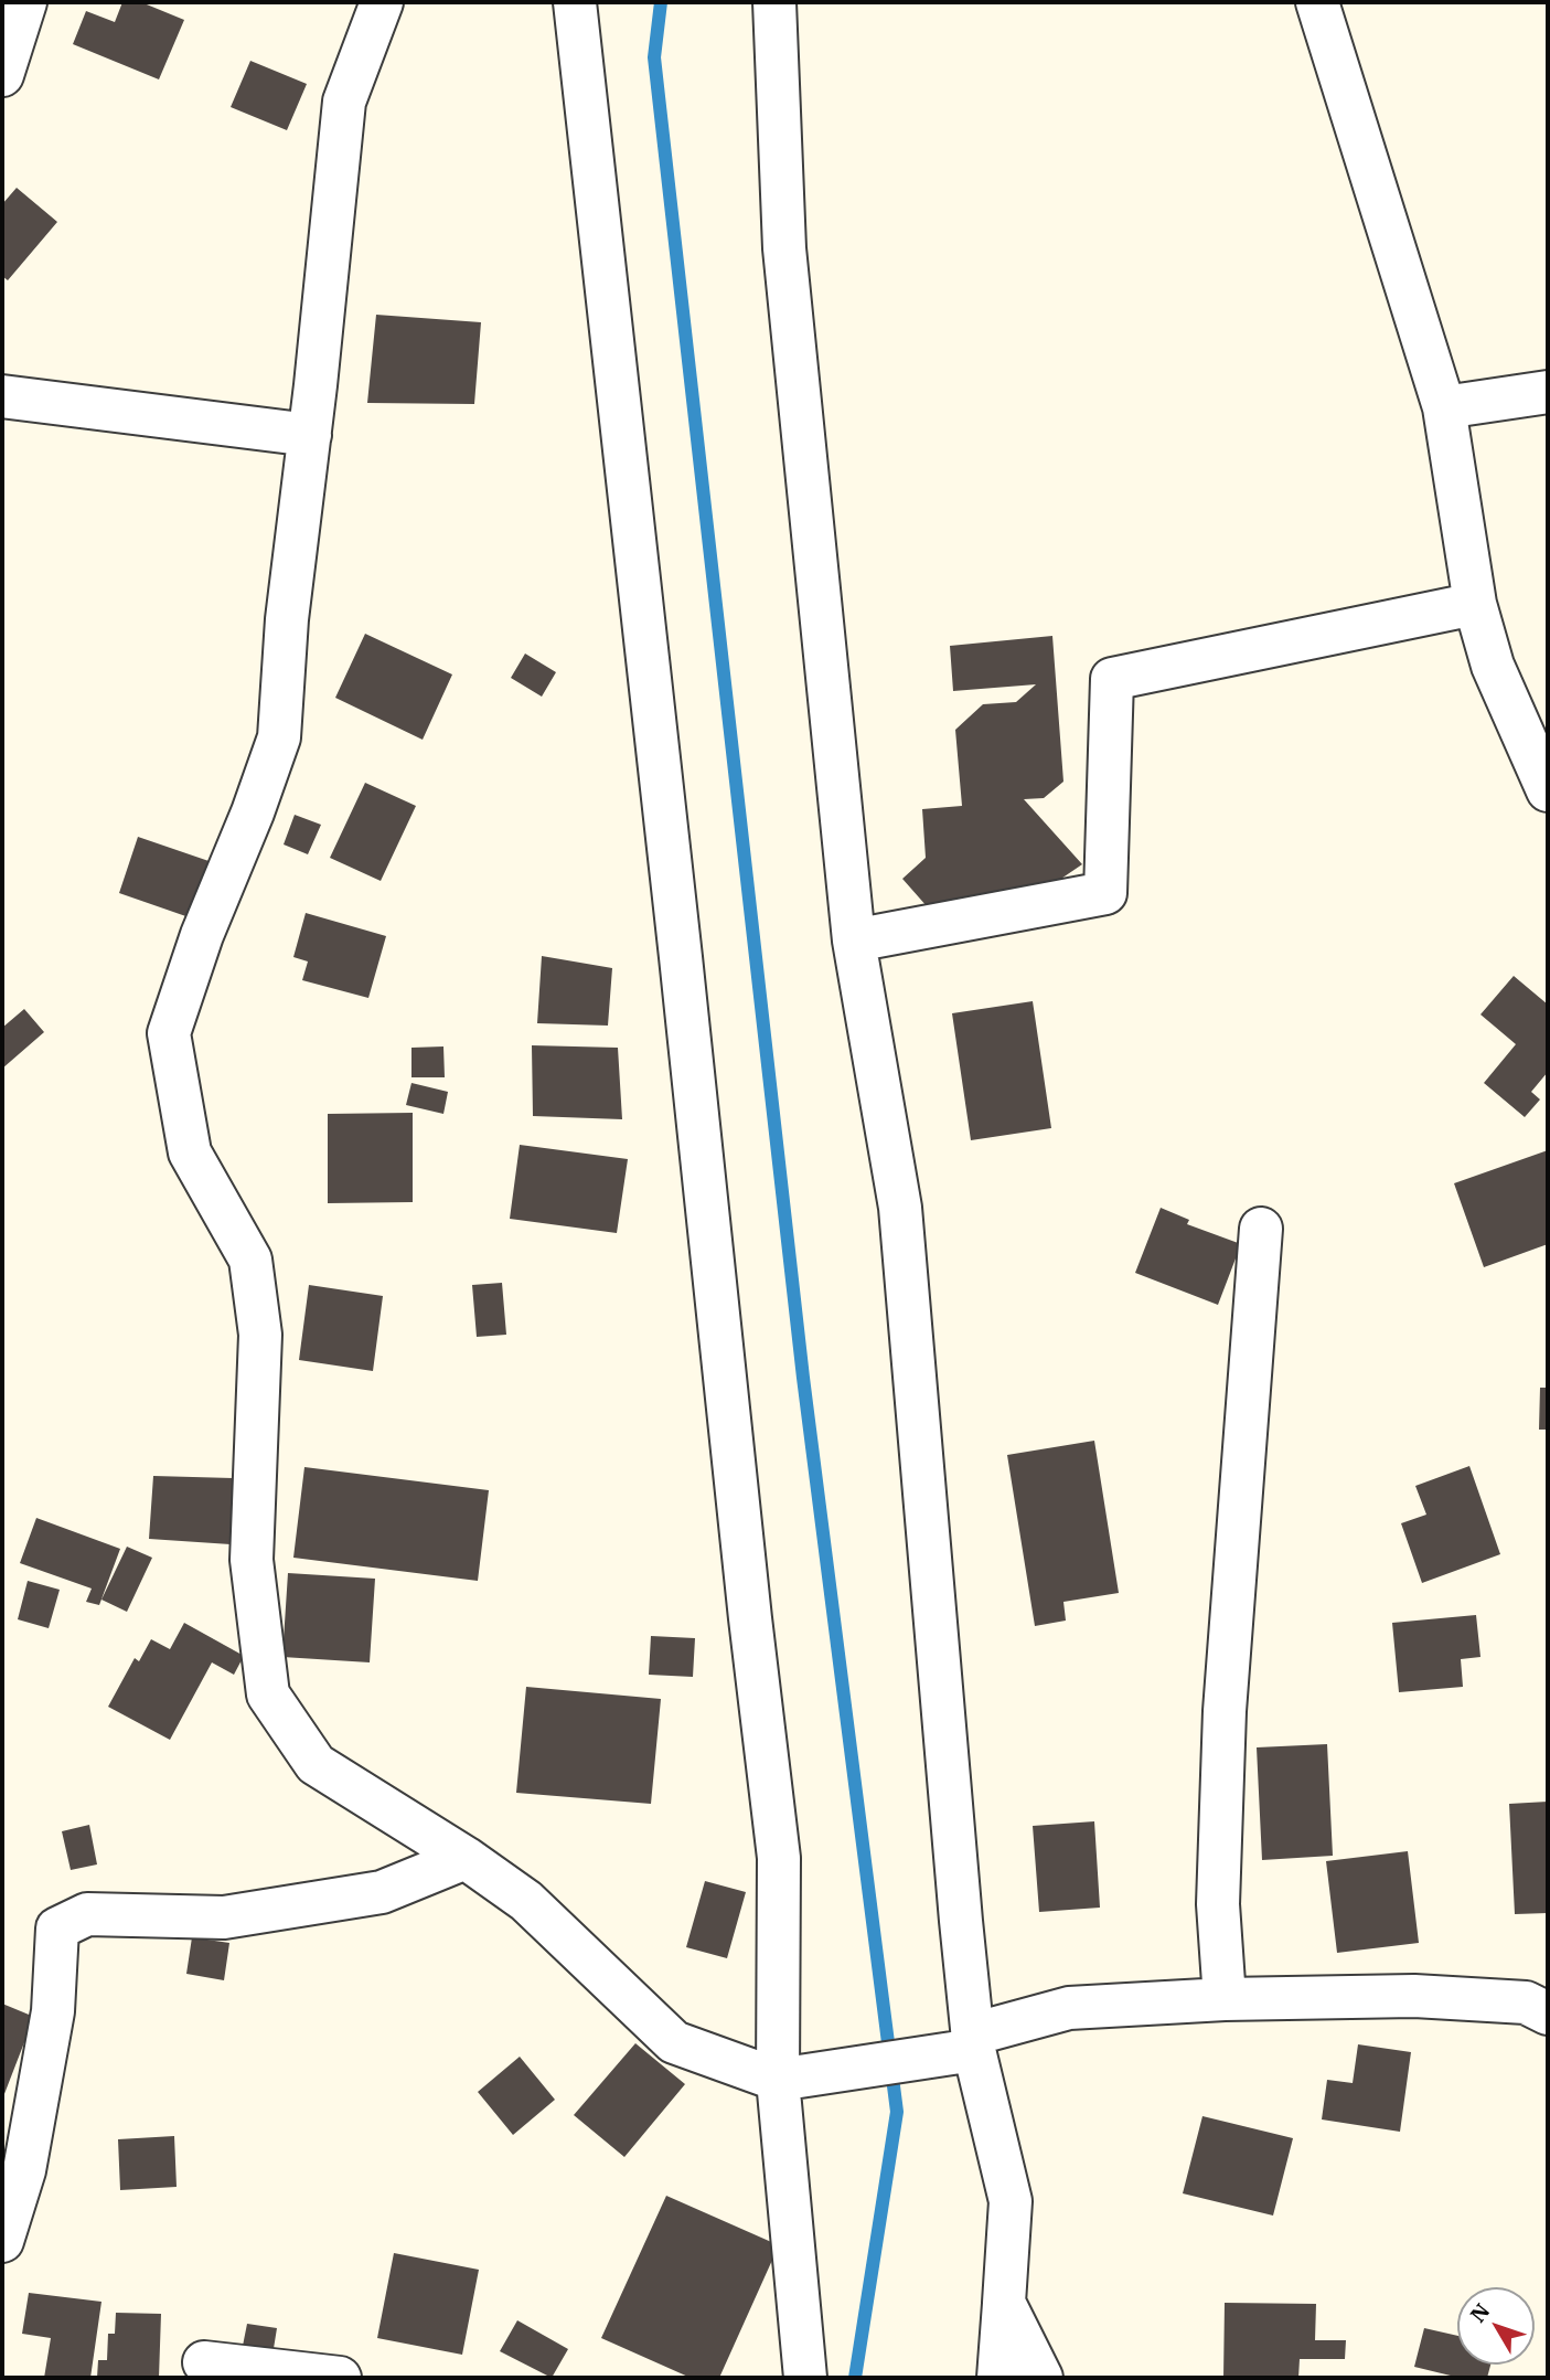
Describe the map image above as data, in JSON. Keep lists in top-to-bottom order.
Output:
{
  "north": "top left"
}
